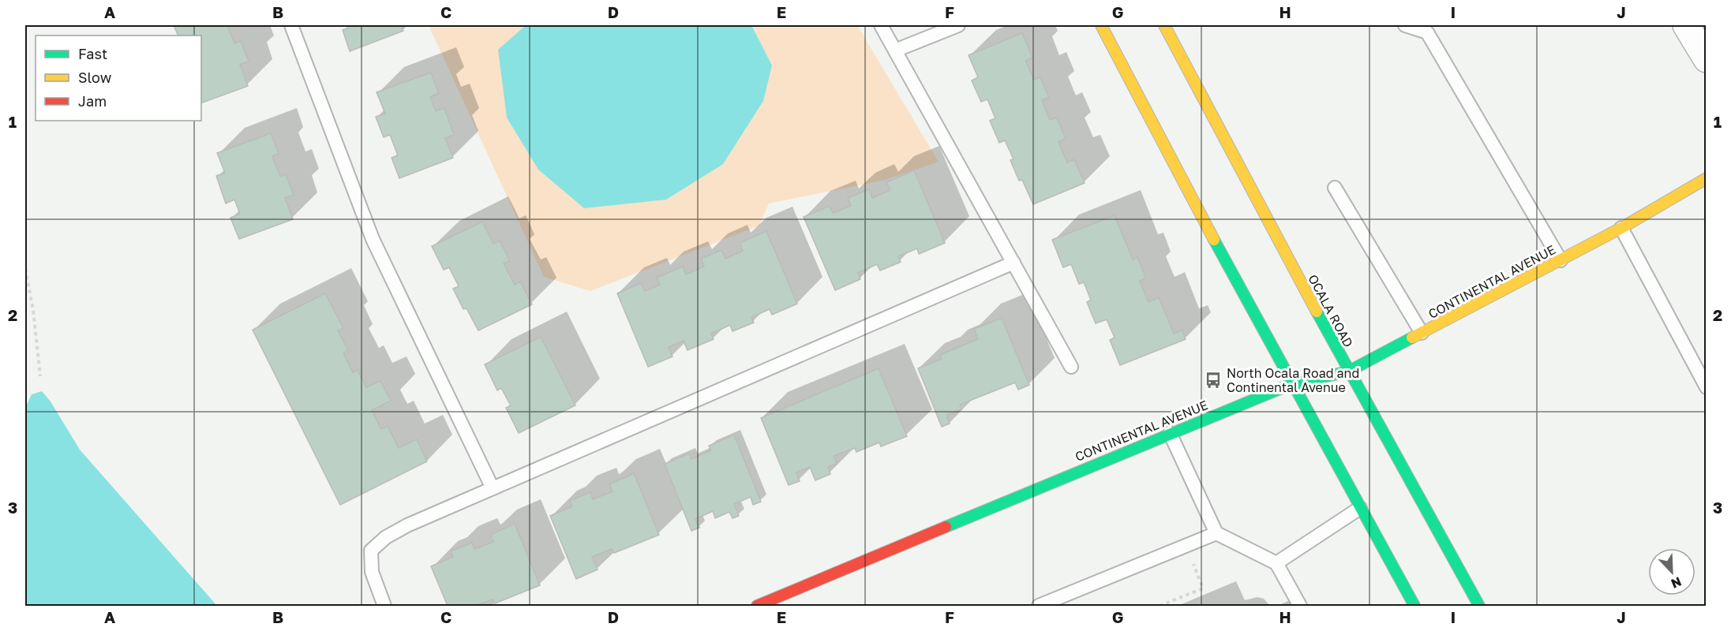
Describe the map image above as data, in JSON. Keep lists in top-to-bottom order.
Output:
{
  "streets": {
    "main road": ["CONTINENTAL AVENUE", "OCALA ROAD"]
  },
  "crossings": [
    ["CONTINENTAL AVENUE", "OCALA ROAD"]
  ],
  "places": {
    "bus stop": ["North Ocala Road and Continental Avenue"]
  },
  "legend": ["Fast", "Slow", "Jam"],
  "north": "bottom right",
  "grid": {
    "columns": [
      "A",
      "B",
      "C",
      "D",
      "E",
      "F",
      "G",
      "H",
      "I",
      "J"
    ],
    "rows": ["1", "2", "3"]
  }
}
